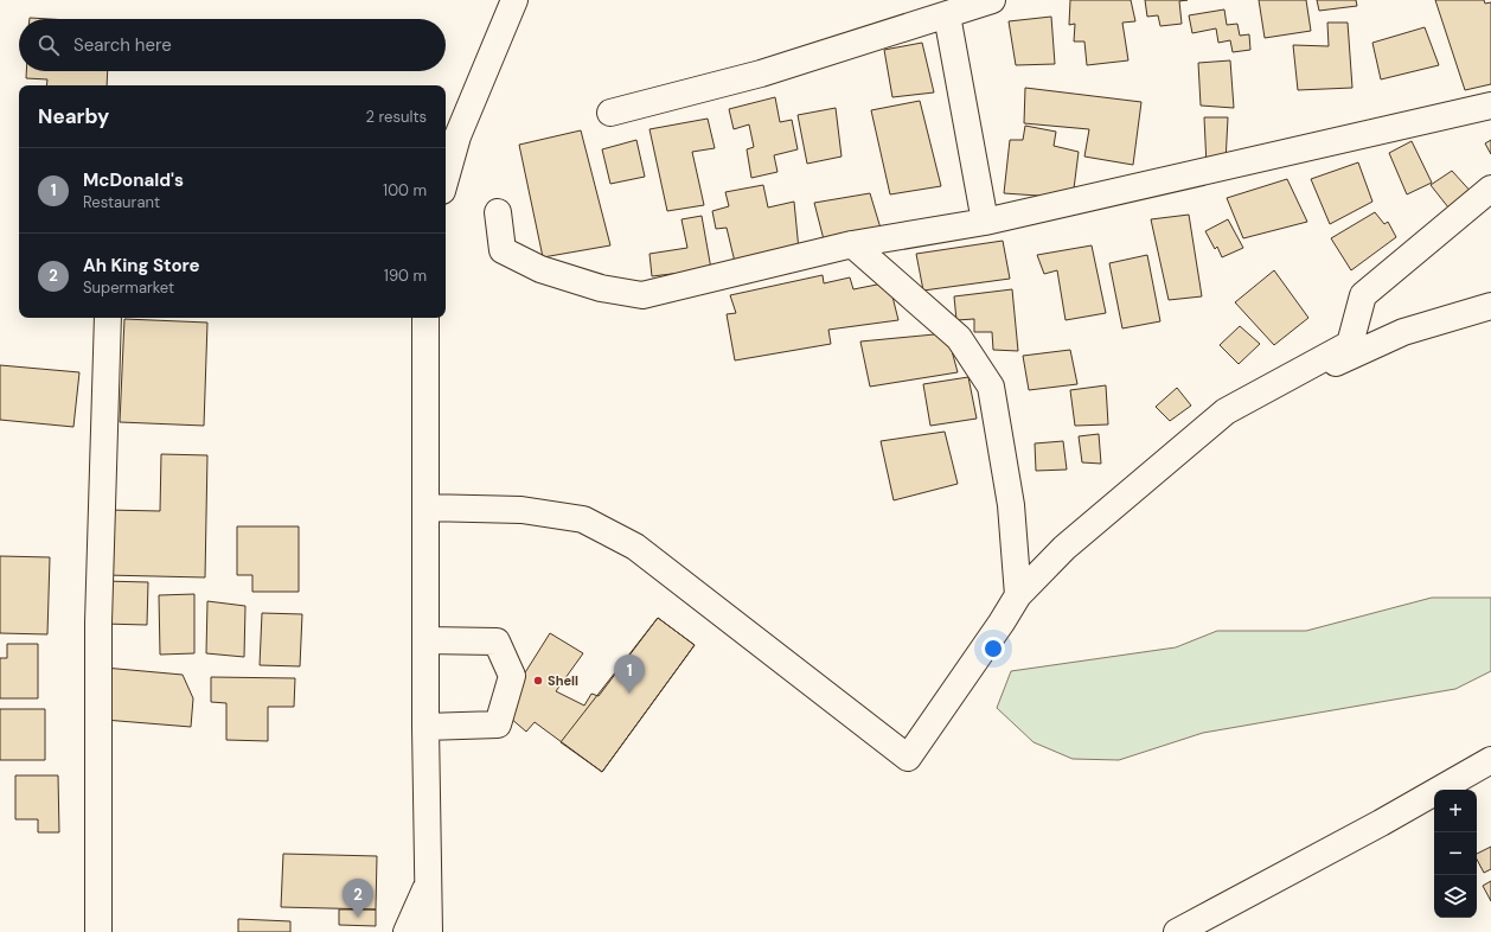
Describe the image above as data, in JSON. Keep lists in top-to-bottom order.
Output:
{
  "places": ["Shell"],
  "page": {
    "search": "Search here",
    "heading": ["Nearby", "2 results"],
    "list": [
      {
        "mark": "1",
        "name": "McDonald's",
        "note": "Restaurant",
        "value": "100 m"
      },
      {
        "mark": "2",
        "name": "Ah King Store",
        "note": "Supermarket",
        "value": "190 m"
      }
    ],
    "pins": ["1", "2"],
    "map_buttons": ["+", "−"]
  }
}
